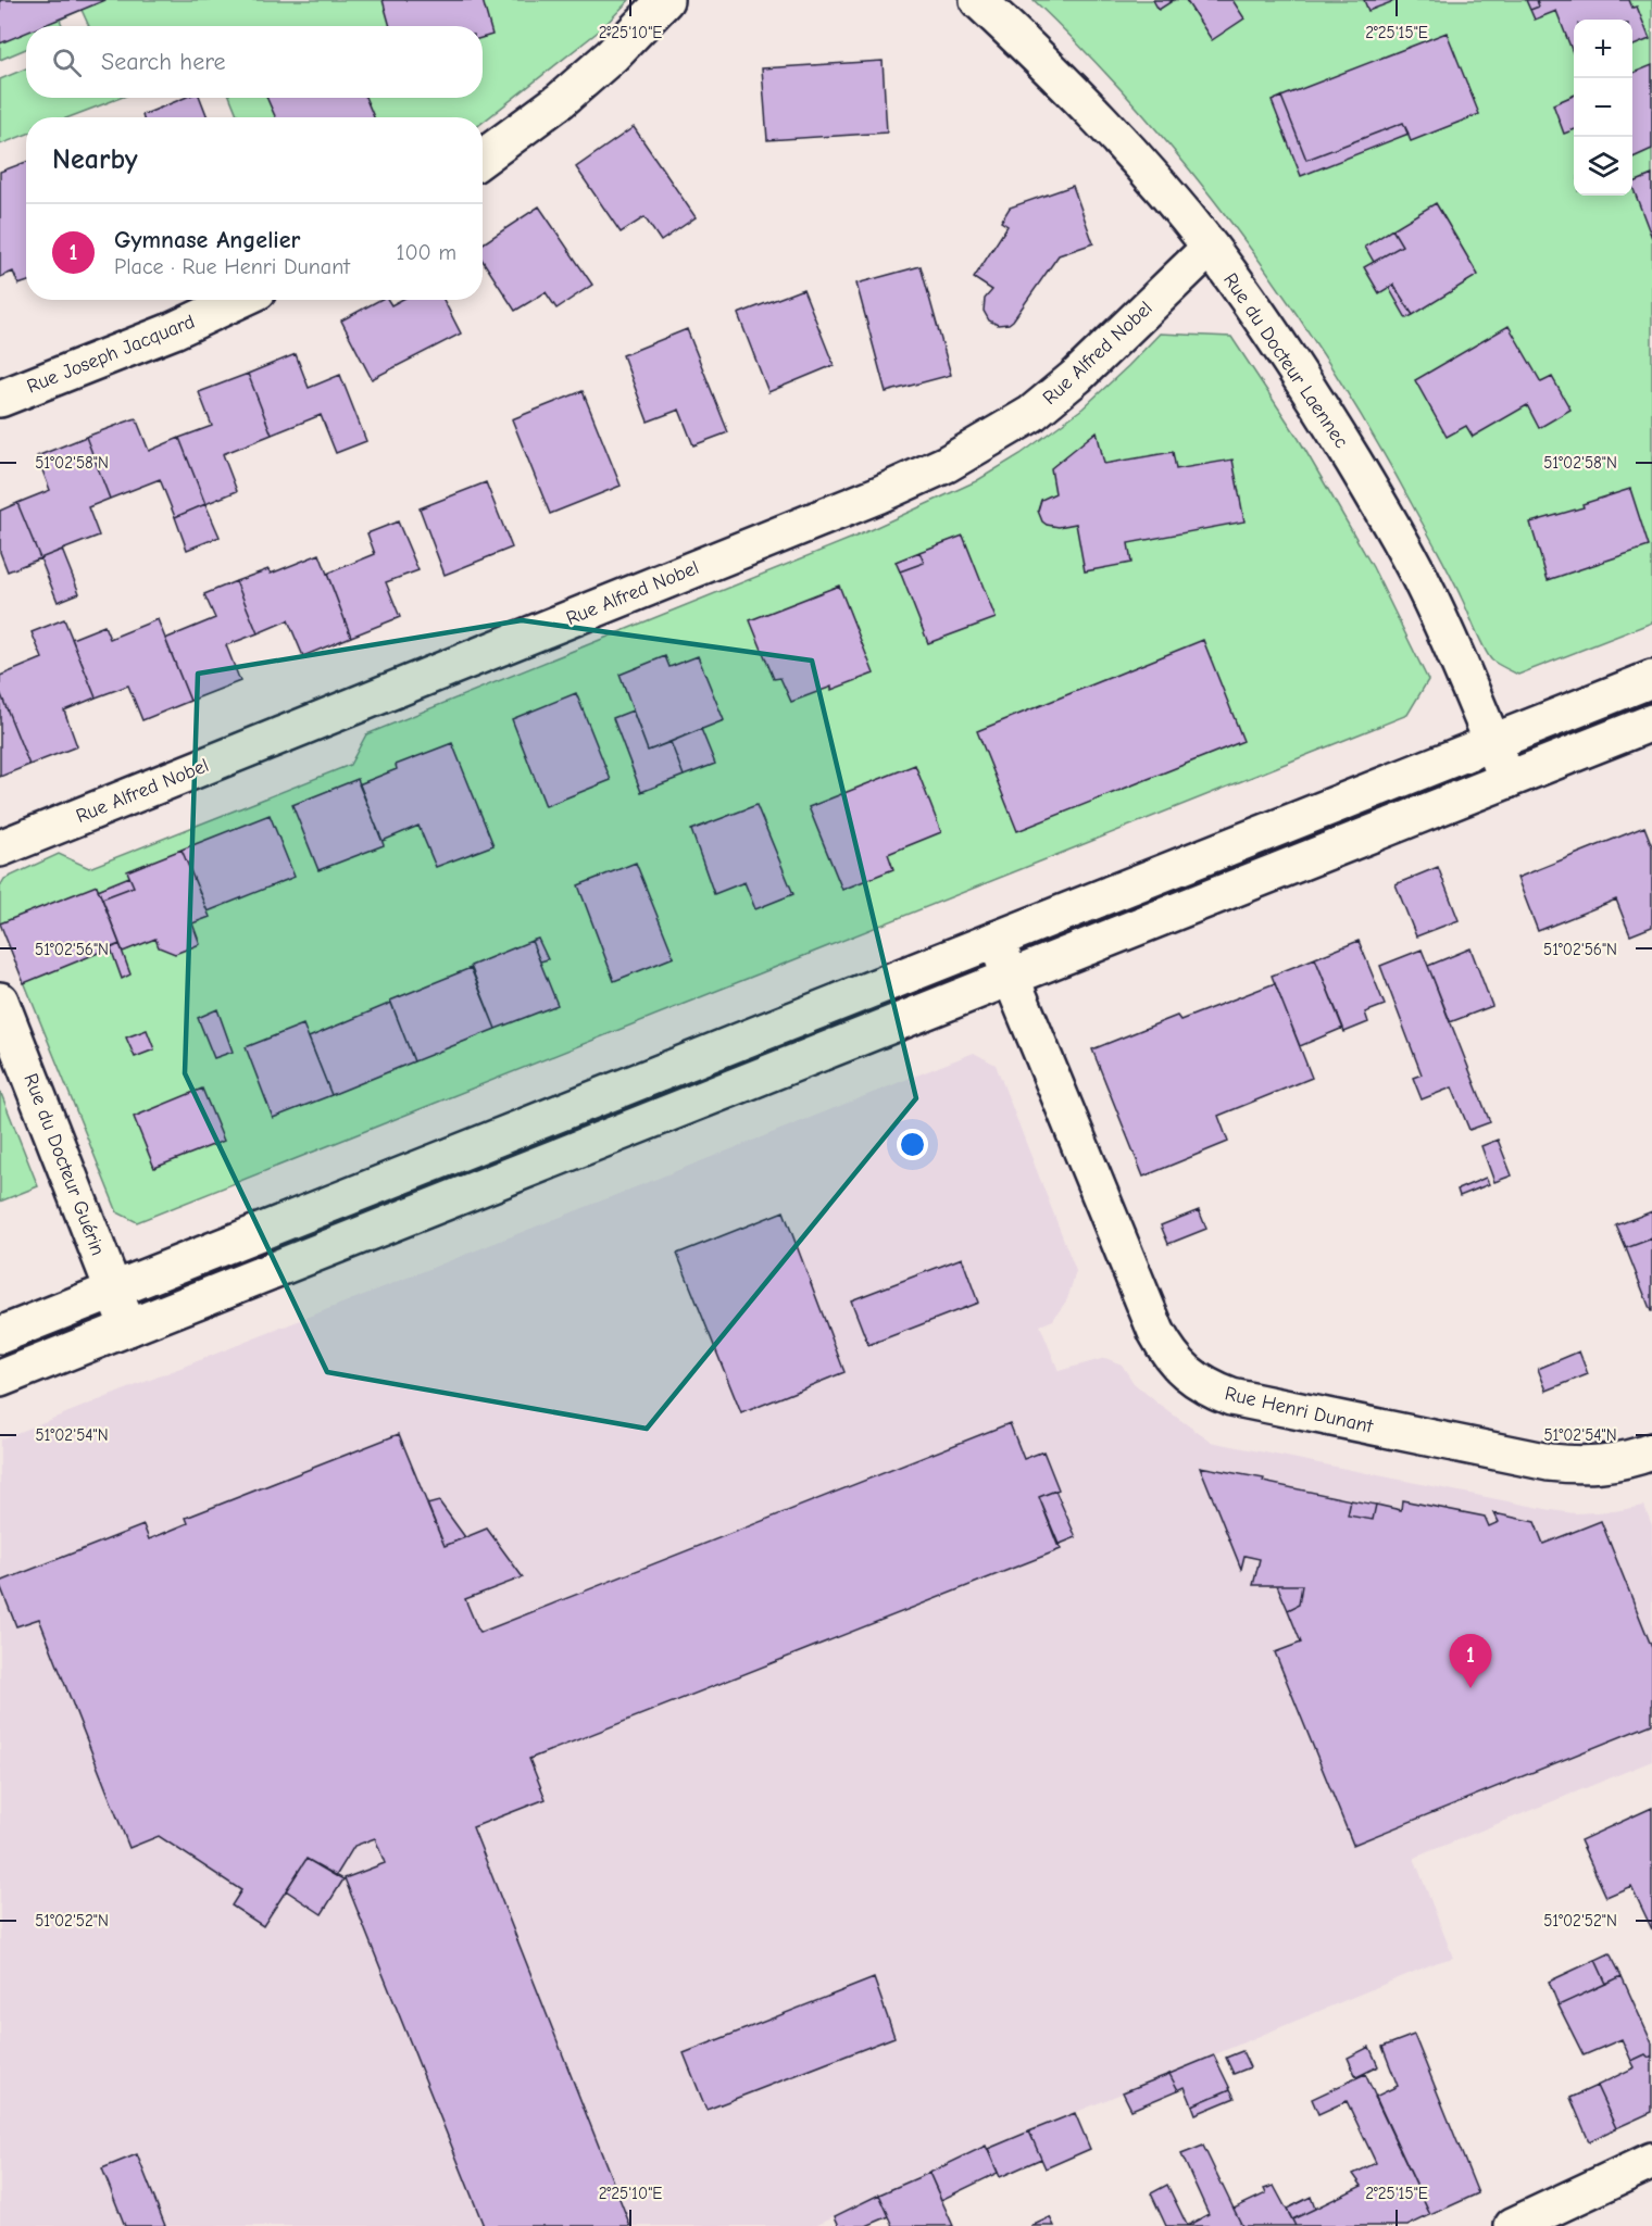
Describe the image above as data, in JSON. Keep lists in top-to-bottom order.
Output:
{
  "streets": {
    "street": [
      "Rue Alfred Nobel",
      "Rue Joseph Jacquard",
      "Rue du Docteur Laennec",
      "Rue du Docteur Guérin",
      "Rue Henri Dunant"
    ]
  },
  "crossings": [
    ["Rue Alfred Nobel", "Rue du Docteur Laennec"]
  ],
  "page": {
    "map_buttons": ["+", "−"],
    "search": "Search here",
    "heading": "Nearby",
    "list": [
      {
        "mark": "1",
        "name": "Gymnase Angelier",
        "note": "Place · Rue Henri Dunant",
        "value": "100 m"
      }
    ],
    "pins": "1"
  },
  "coordinates": [
    "2°25'10\"E",
    "2°25'15\"E",
    "51°02'58\"N",
    "51°02'56\"N",
    "51°02'54\"N",
    "51°02'52\"N"
  ]
}
